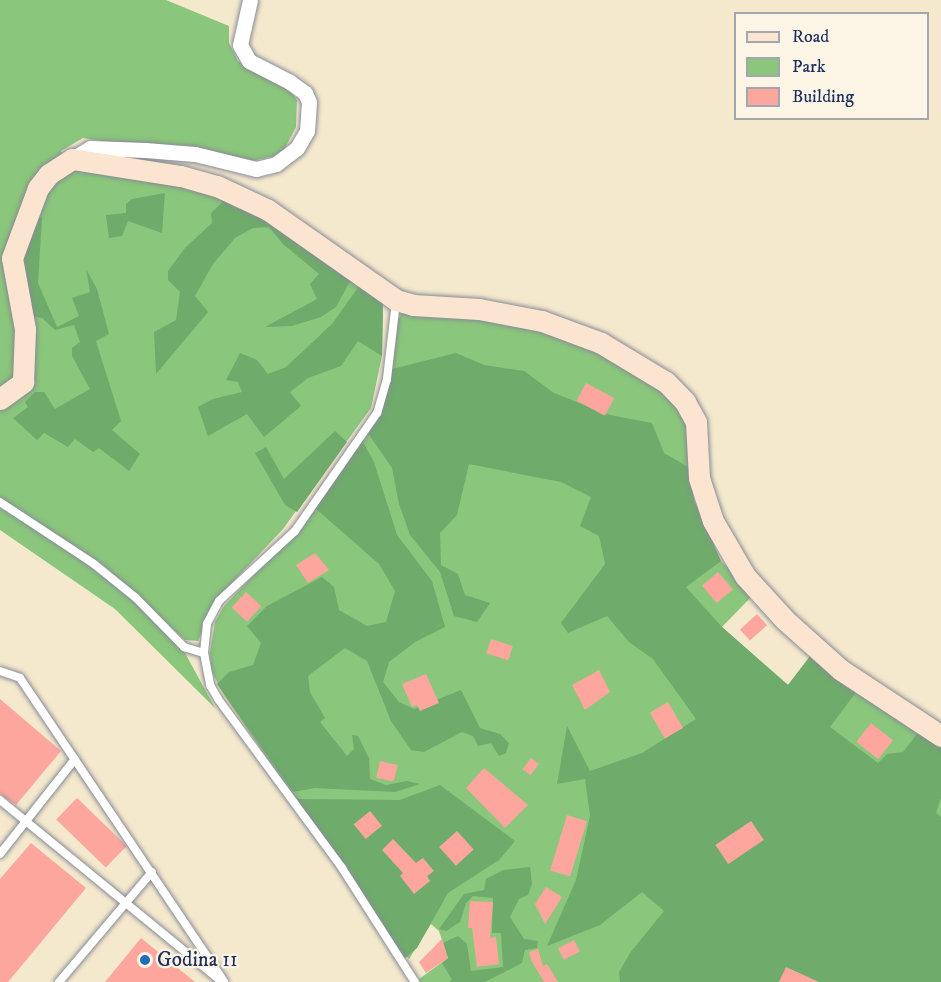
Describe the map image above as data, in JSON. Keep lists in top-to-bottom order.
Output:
{
  "places": ["Godina 11"],
  "legend": ["Road", "Park", "Building"]
}
